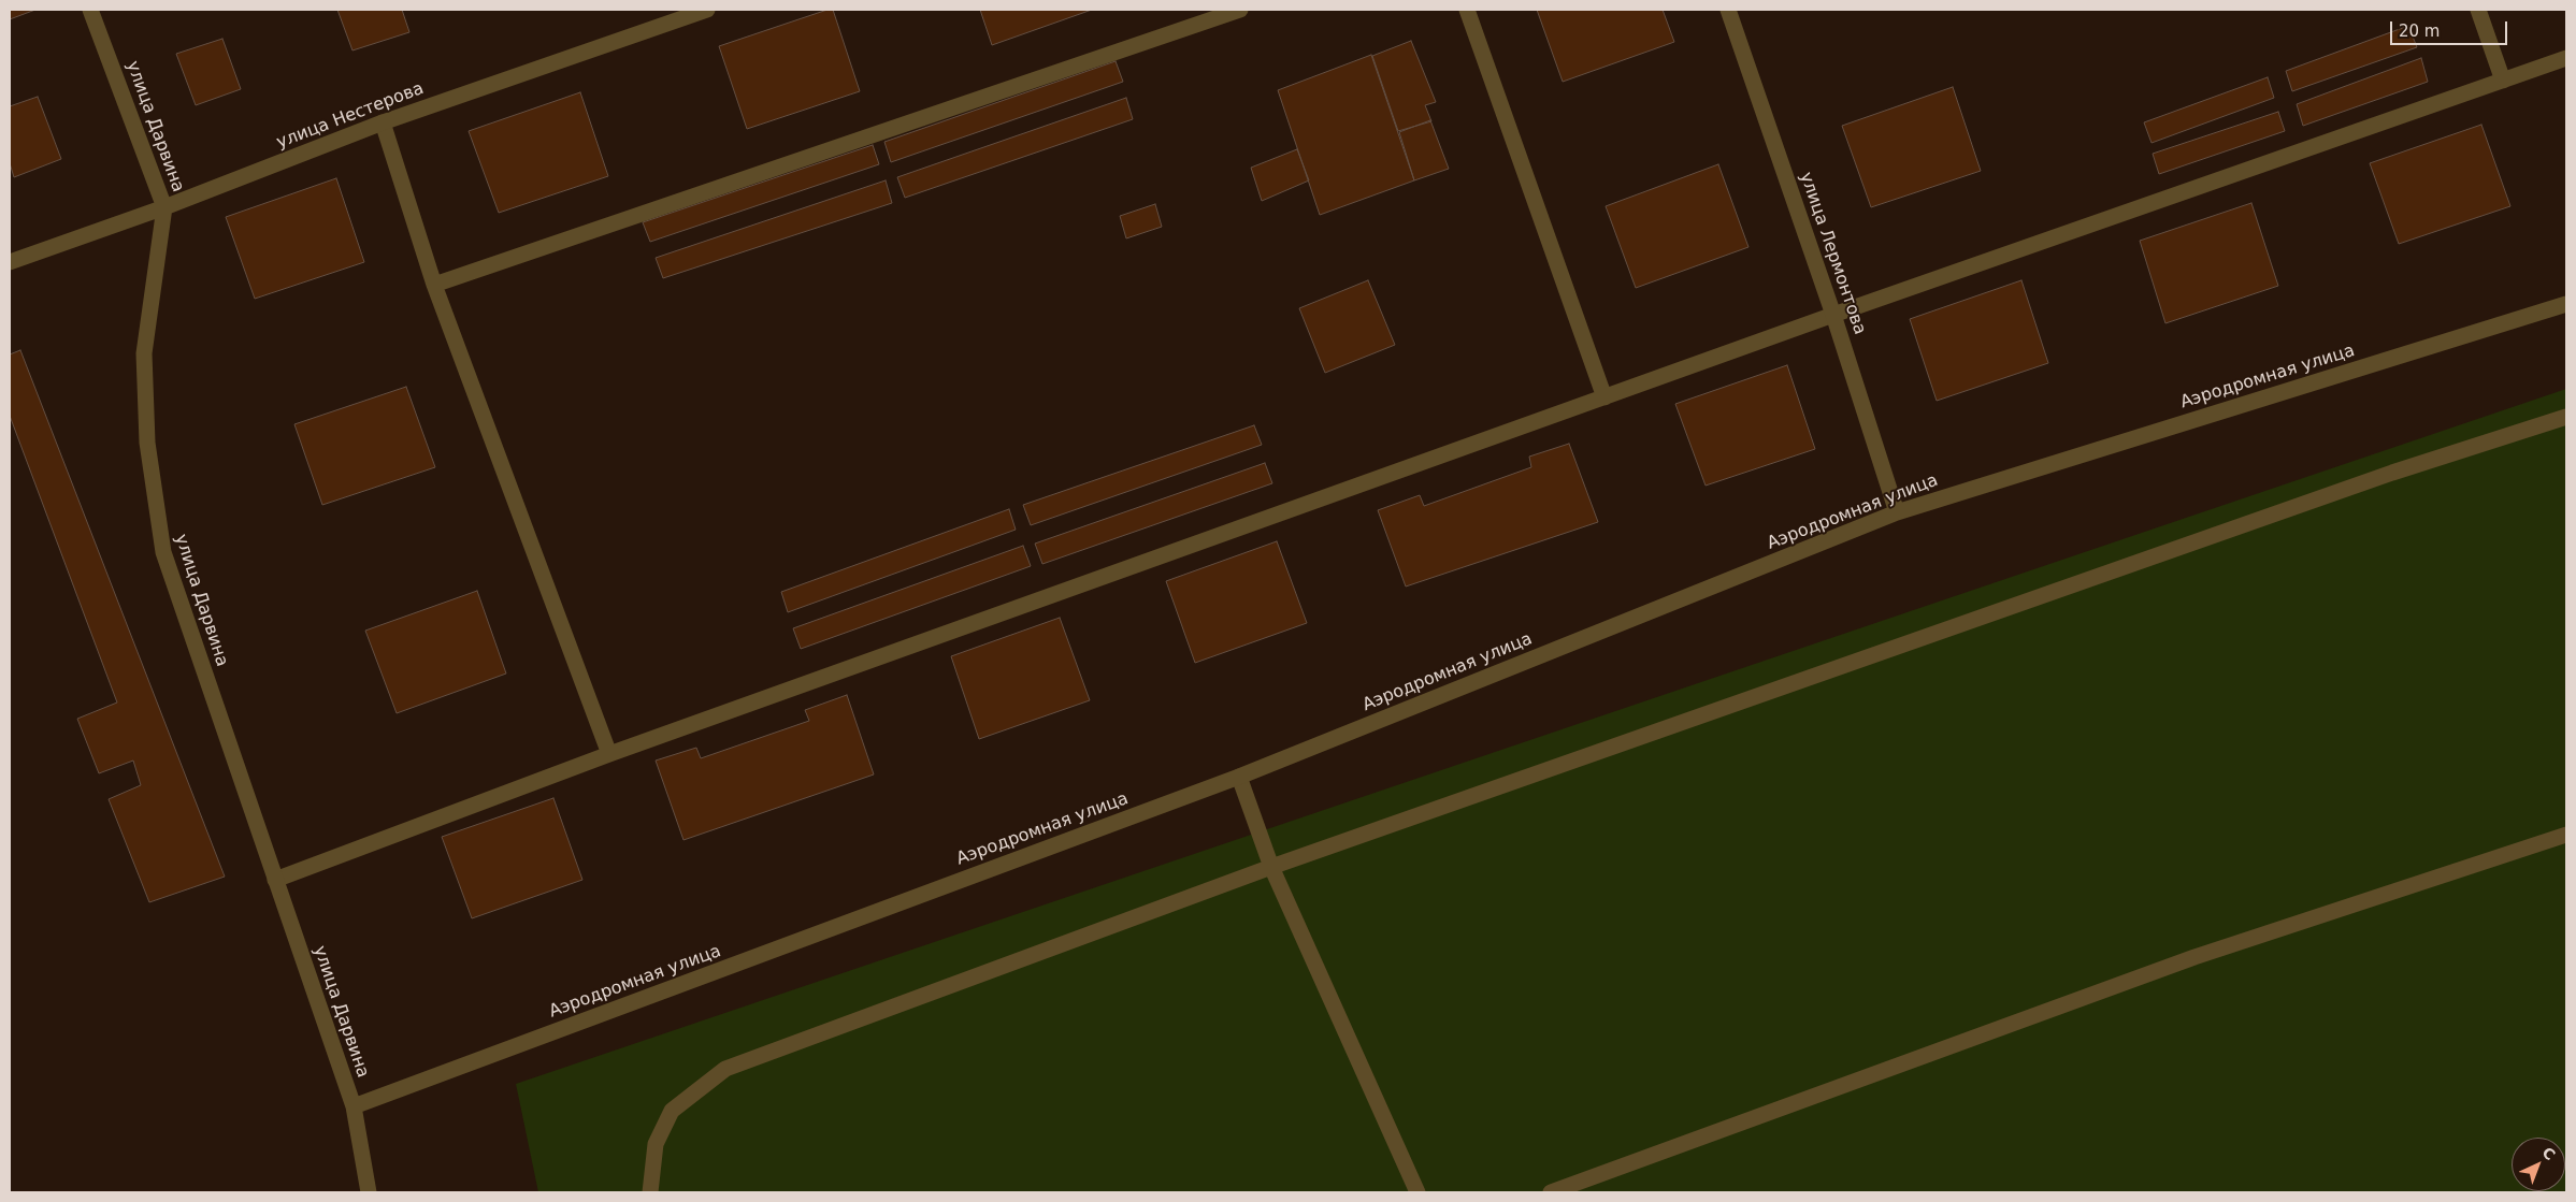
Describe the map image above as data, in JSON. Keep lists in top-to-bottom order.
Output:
{
  "streets": {
    "street": [
      "улица Нестерова",
      "улица Дарвина",
      "улица Лермонтова",
      "Аэродромная улица"
    ]
  },
  "crossings": [
    ["улица Нестерова", "улица Дарвина"],
    ["улица Дарвина", "Аэродромная улица"],
    ["улица Лермонтова", "Аэродромная улица"]
  ],
  "scale_bar": "20 m",
  "north": "top right"
}
